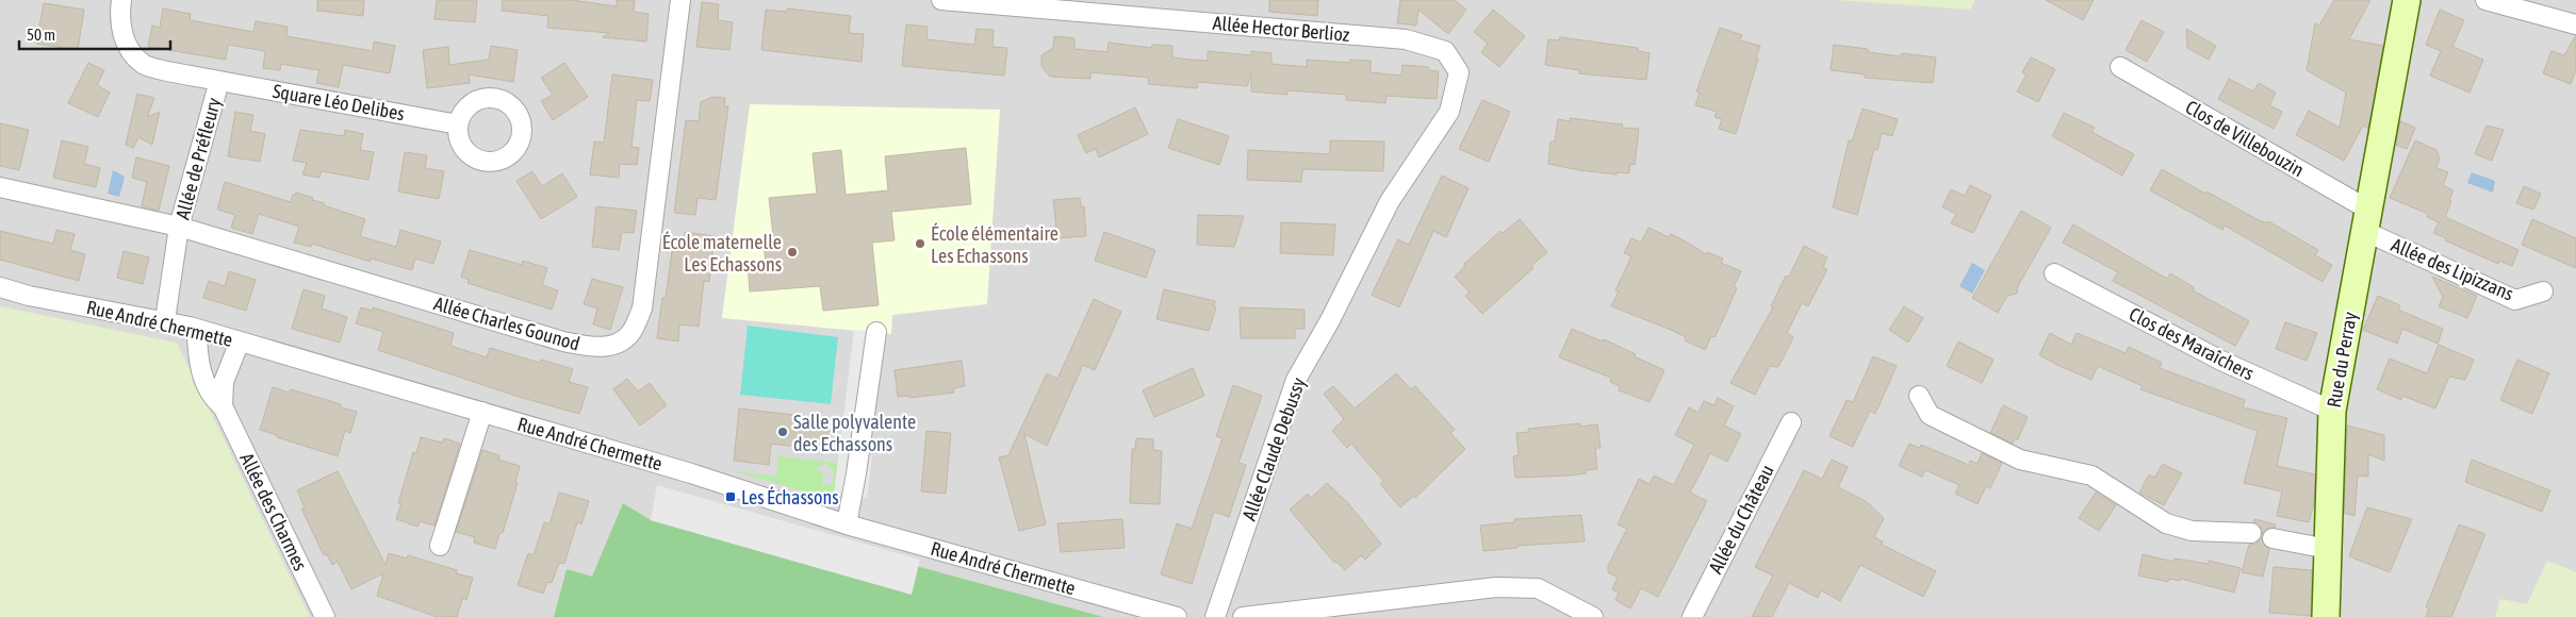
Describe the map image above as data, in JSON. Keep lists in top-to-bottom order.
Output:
{
  "streets": {
    "street": [
      "Allée Hector Berlioz",
      "Square Léo Delibes",
      "Clos de Villebouzin",
      "Allée de Préfleury",
      "Allée des Lipizzans",
      "Rue André Chermette",
      "Allée Charles Gounod",
      "Clos des Maraîchers",
      "Rue du Perray",
      "Allée Claude Debussy",
      "Allée des Charmes",
      "Allée du Château"
    ]
  },
  "crossings": [
    ["Allée Hector Berlioz", "Allée Claude Debussy"],
    ["Square Léo Delibes", "Allée de Préfleury"],
    ["Clos de Villebouzin", "Allée des Lipizzans"],
    ["Clos de Villebouzin", "Rue du Perray"],
    ["Allée de Préfleury", "Rue André Chermette"],
    ["Allée de Préfleury", "Allée Charles Gounod"],
    ["Allée des Lipizzans", "Rue du Perray"],
    ["Rue André Chermette", "Allée des Charmes"],
    ["Clos des Maraîchers", "Rue du Perray"]
  ],
  "places": {
    "other": ["École élémentaire Les Echassons", "École maternelle Les Echassons", "Salle polyvalente des Echassons"],
    "transit": ["Les Échassons"]
  },
  "scale_bar": "50 m"
}
